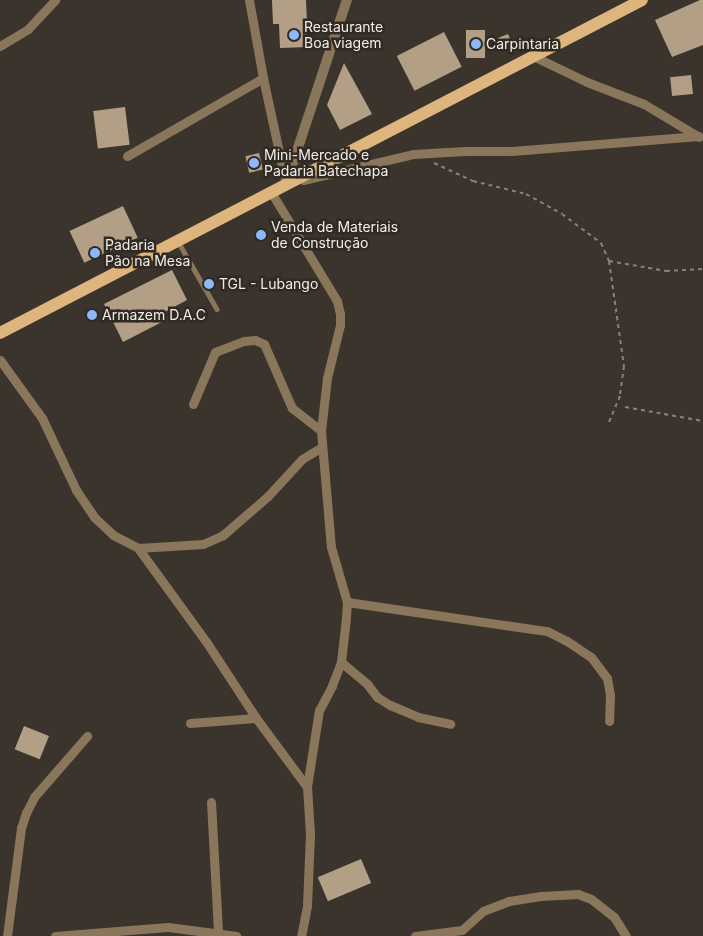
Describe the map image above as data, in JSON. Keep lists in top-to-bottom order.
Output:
{
  "places": [
    "Restaurante Boa viagem",
    "Carpintaria",
    "Mini-Mercado e Padaria Batechapa",
    "Venda de Materiais de Construção",
    "Padaria Pão na Mesa",
    "TGL - Lubango",
    "Armazem D.A.C"
  ]
}
